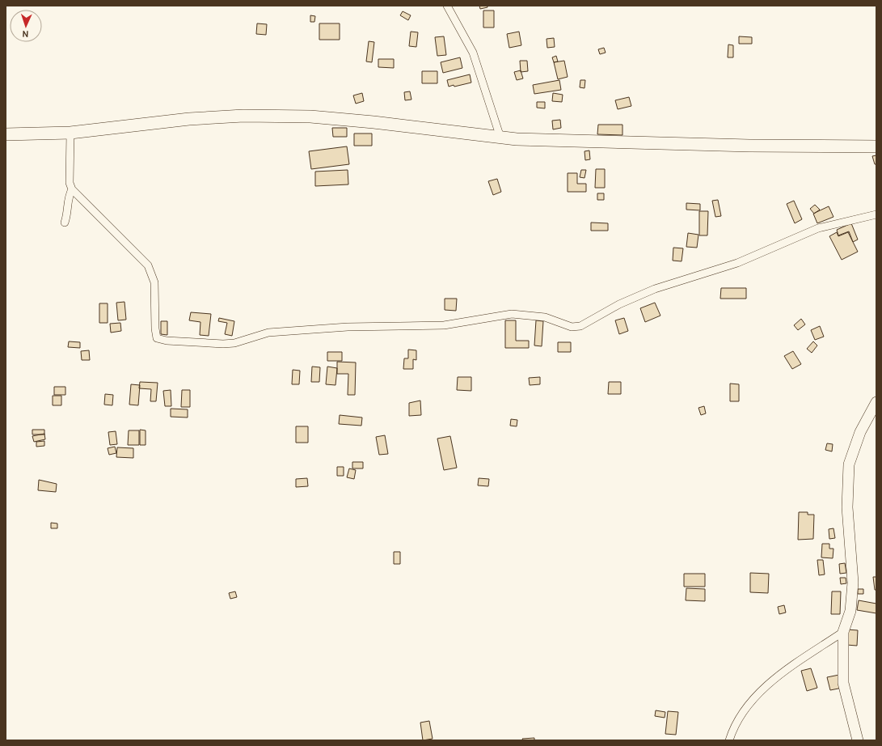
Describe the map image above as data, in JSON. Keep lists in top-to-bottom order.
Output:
{
  "north": "bottom"
}
